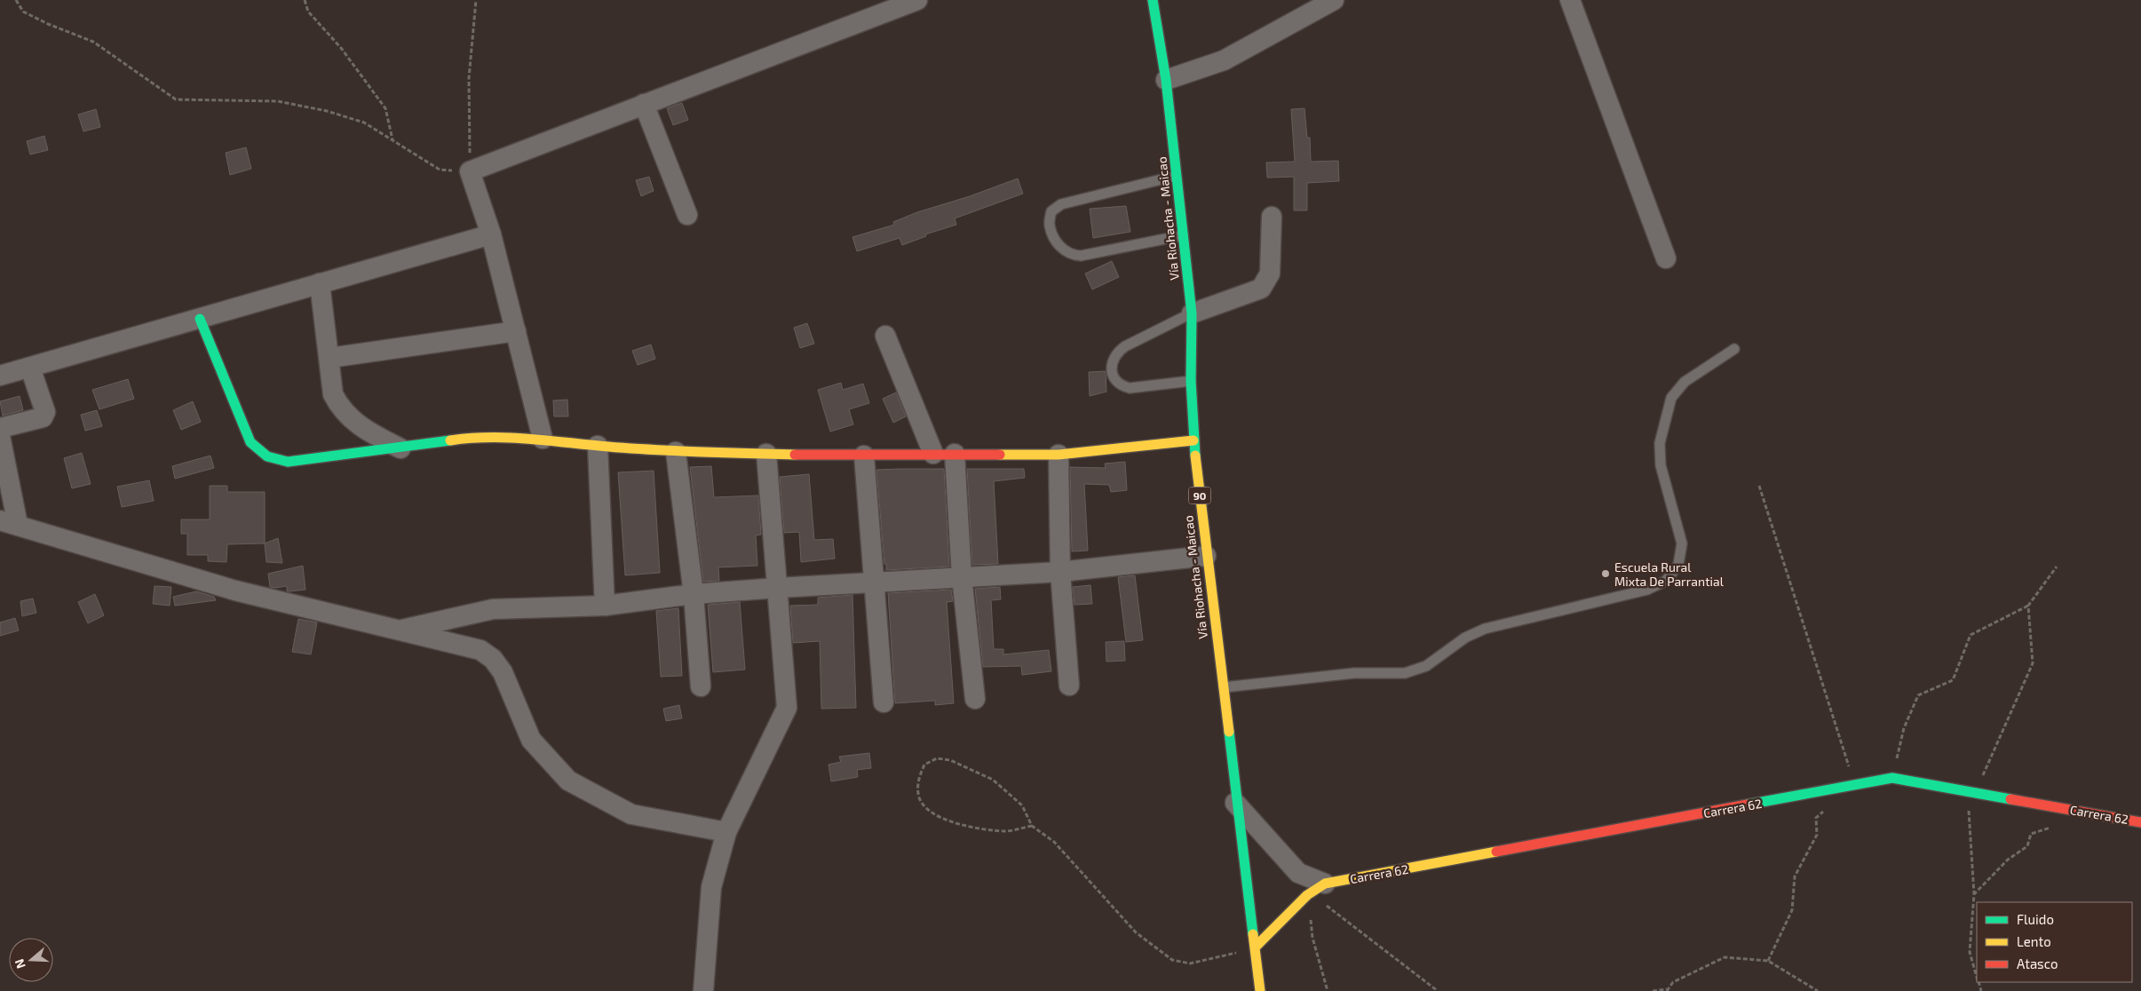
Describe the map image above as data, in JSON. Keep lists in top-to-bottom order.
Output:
{
  "streets": {
    "main road": ["Vía Riohacha - Maicao", "90", "Carrera 62"]
  },
  "crossings": [
    ["Vía Riohacha - Maicao", "Carrera 62"]
  ],
  "places": ["Escuela Rural Mixta De Parrantial"],
  "legend": ["Fluido", "Lento", "Atasco"],
  "north": "left"
}
